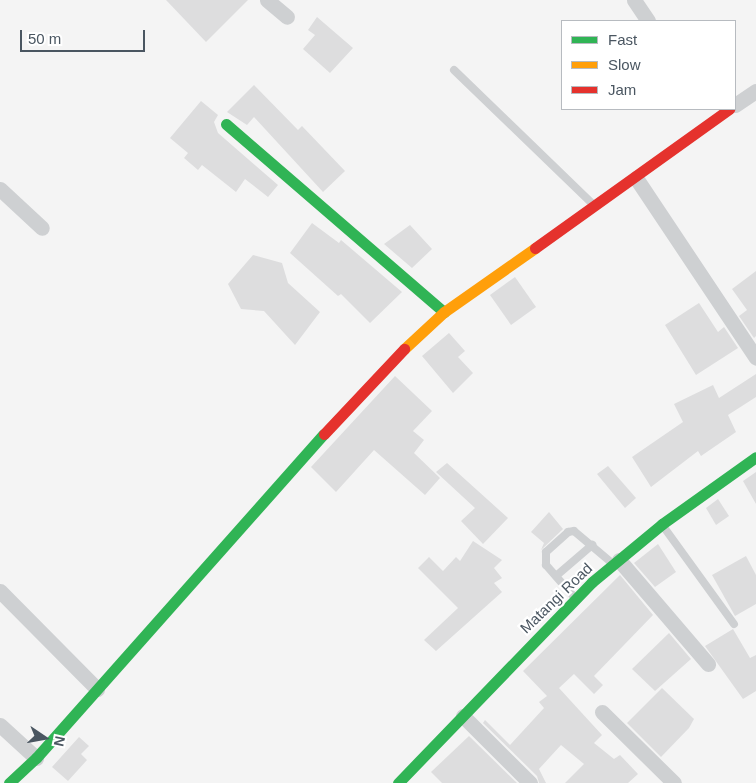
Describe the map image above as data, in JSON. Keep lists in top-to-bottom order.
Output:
{
  "streets": {
    "street": ["Matangi Road"]
  },
  "legend": ["Fast", "Slow", "Jam"],
  "scale_bar": "50 m",
  "north": "right"
}
